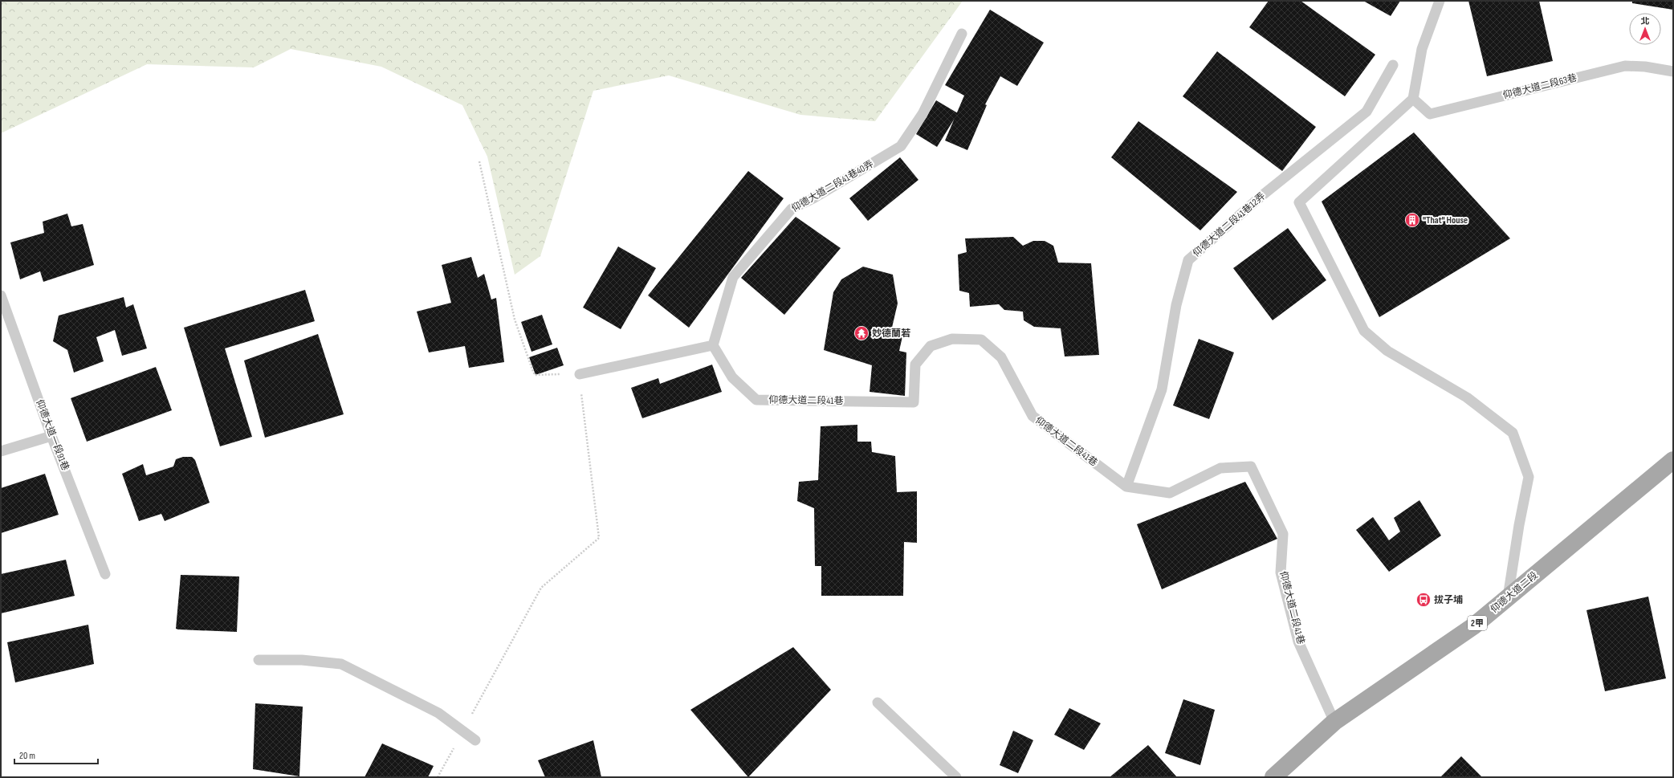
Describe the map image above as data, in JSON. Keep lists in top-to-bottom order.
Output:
{
  "streets": {
    "main road": ["仰德大道二段", "2甲"],
    "lane": [
      "仰德大道二段63巷",
      "仰德大道二段41巷40弄",
      "仰德大道二段41巷12弄",
      "仰德大道二段41巷",
      "仰德大道一段91巷"
    ]
  },
  "crossings": [
    ["仰德大道二段41巷40弄", "仰德大道二段41巷"],
    ["仰德大道二段41巷12弄", "仰德大道二段41巷"],
    ["仰德大道二段41巷", "仰德大道二段"]
  ],
  "places": {
    "building": ["\"That\" House"],
    "temple": ["妙德蘭若"],
    "bus stop": ["拔子埔"]
  },
  "scale_bar": "20 m",
  "north": "top"
}
